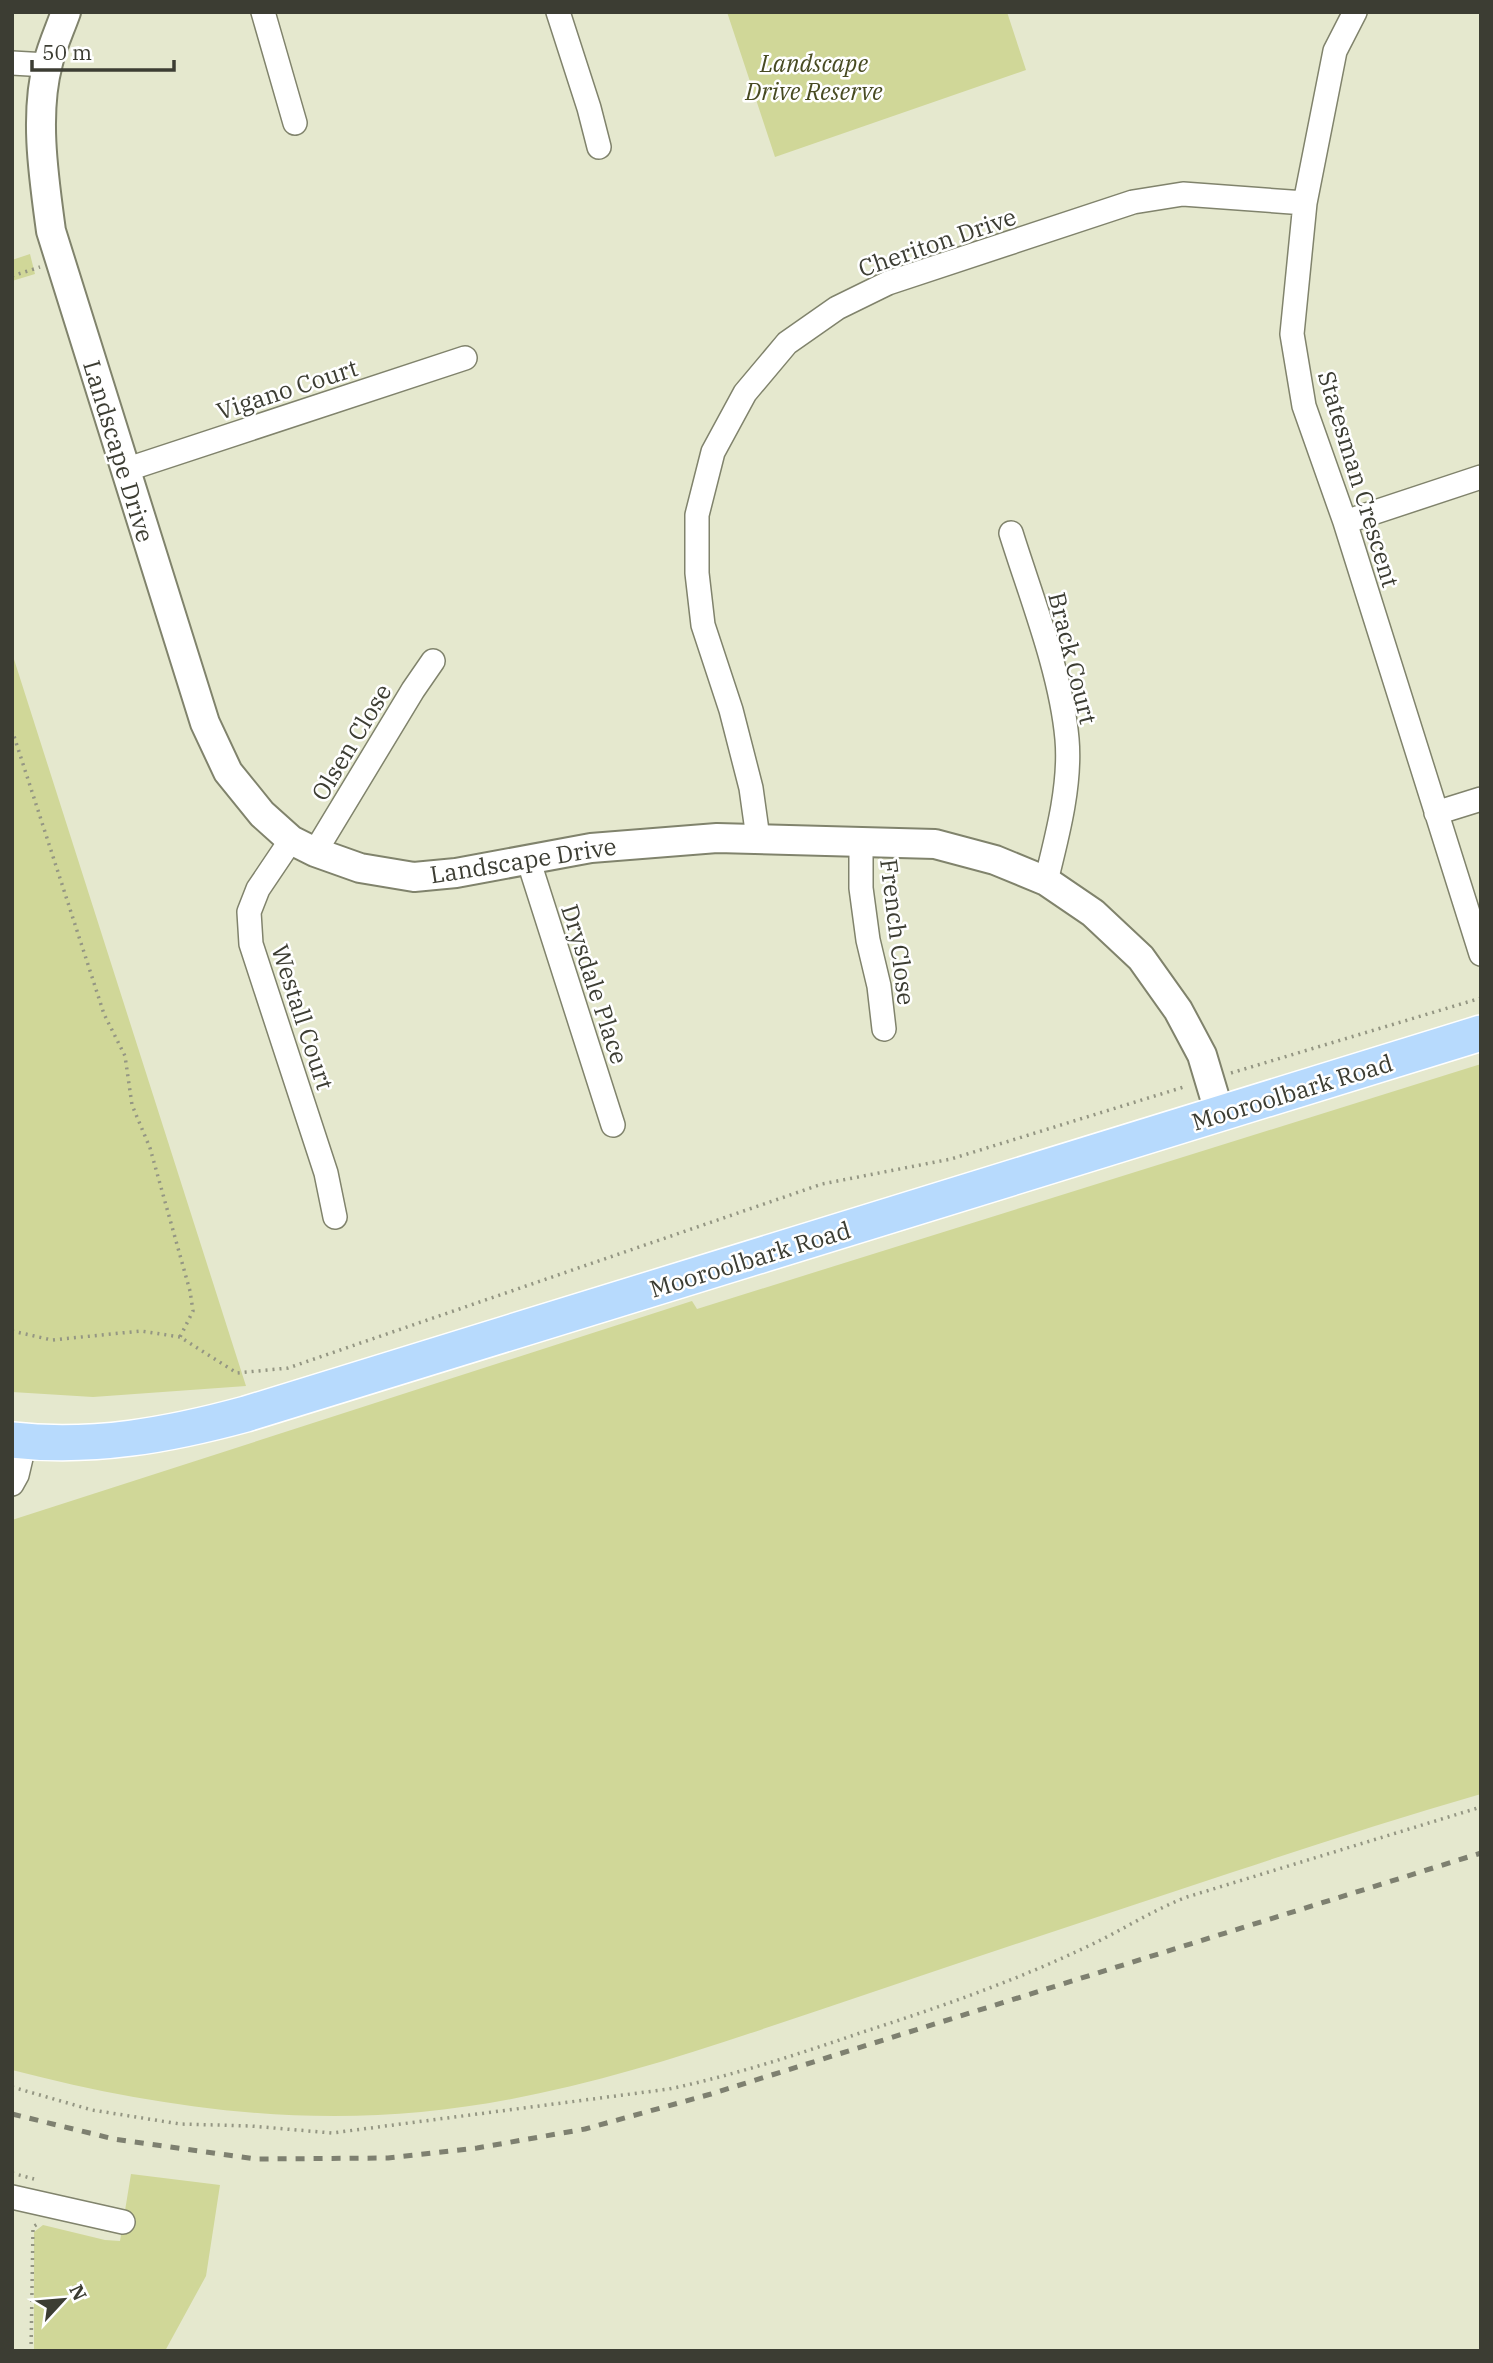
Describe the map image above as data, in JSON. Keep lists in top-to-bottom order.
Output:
{
  "streets": {
    "main road": ["Mooroolbark Road"],
    "street": [
      "Cheriton Drive",
      "Vigano Court",
      "Landscape Drive",
      "Statesman Crescent",
      "Brack Court",
      "Olsen Close",
      "French Close",
      "Drysdale Place",
      "Westall Court"
    ]
  },
  "crossings": [
    ["Cheriton Drive", "Landscape Drive"],
    ["Cheriton Drive", "Statesman Crescent"],
    ["Vigano Court", "Landscape Drive"],
    ["Landscape Drive", "Brack Court"],
    ["Landscape Drive", "Olsen Close"],
    ["Landscape Drive", "French Close"],
    ["Landscape Drive", "Drysdale Place"],
    ["Landscape Drive", "Westall Court"],
    ["Landscape Drive", "Mooroolbark Road"],
    ["Olsen Close", "Westall Court"]
  ],
  "parks": ["Landscape Drive Reserve"],
  "scale_bar": "50 m",
  "north": "top right"
}
